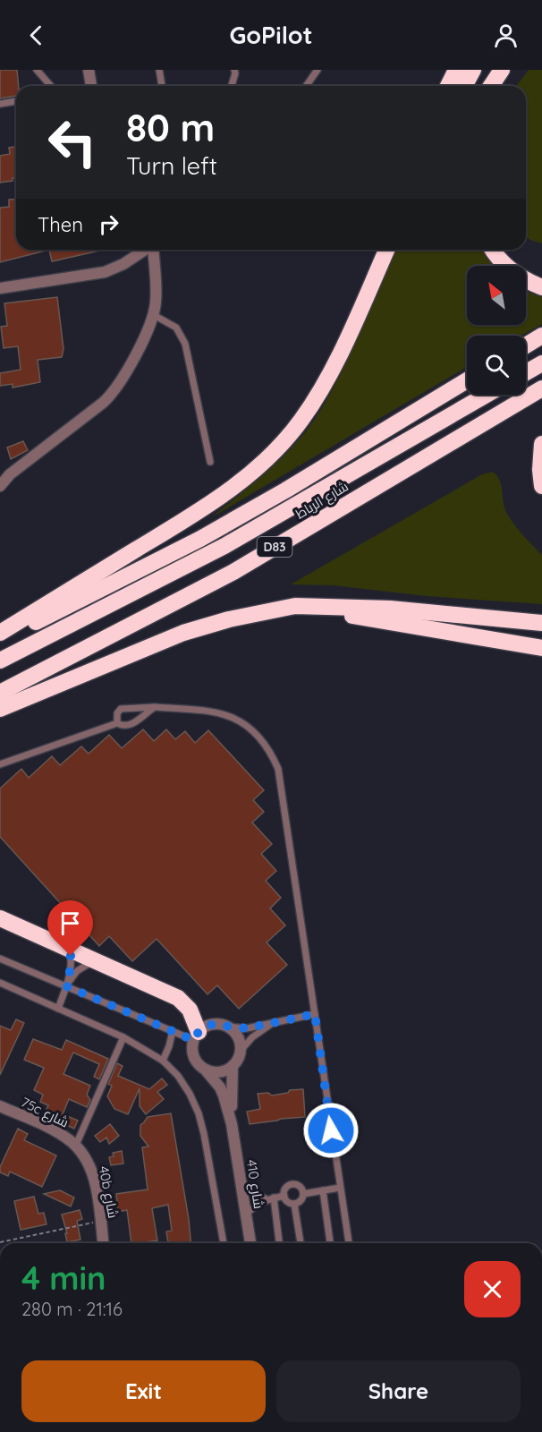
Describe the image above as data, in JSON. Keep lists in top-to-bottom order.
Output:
{
  "streets": {
    "highway": ["شارع الرباط", "D83"],
    "street": ["75c شارع", "شارع 410", "40b شارع"]
  },
  "crossings": [
    ["75c شارع", "40b شارع"]
  ],
  "north": "top left",
  "page": {
    "header": "GoPilot",
    "turn": ["80 m", "Turn left"],
    "then": "Then",
    "heading": ["4 min", "280 m · 21:16"],
    "buttons": ["Exit", "Share"]
  }
}
